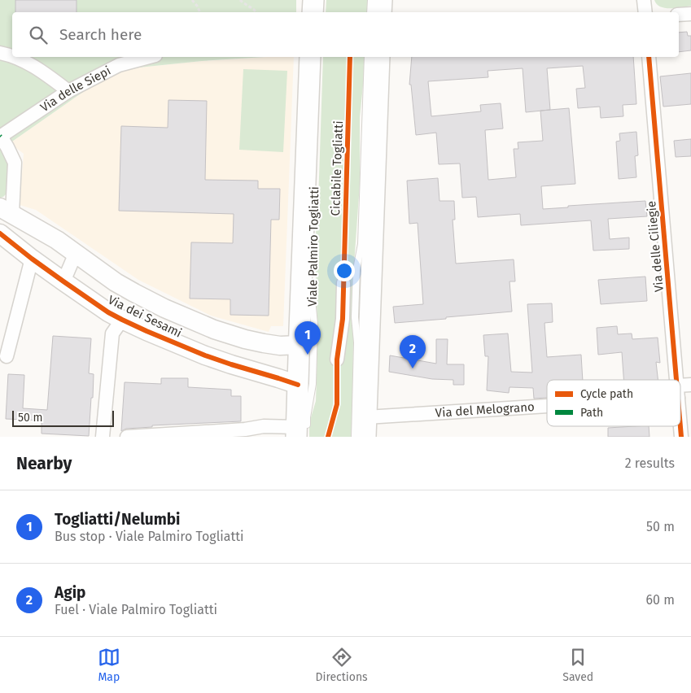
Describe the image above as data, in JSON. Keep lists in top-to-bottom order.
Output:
{
  "streets": {
    "main road": ["Viale Palmiro Togliatti"],
    "street": [
      "Via delle Siepi",
      "Via delle Ciliegie",
      "Via dei Sesami",
      "Via del Melograno"
    ],
    "cycle path": ["Ciclabile Togliatti"]
  },
  "crossings": [
    ["Viale Palmiro Togliatti", "Via dei Sesami"]
  ],
  "legend": ["Cycle path", "Path"],
  "scale_bar": "50 m",
  "page": {
    "search": "Search here",
    "pins": ["1", "2"],
    "scale": "50 m",
    "heading": ["Nearby", "2 results"],
    "list": [
      {
        "mark": "1",
        "name": "Togliatti/Nelumbi",
        "note": "Bus stop · Viale Palmiro Togliatti",
        "value": "50 m"
      },
      {
        "mark": "2",
        "name": "Agip",
        "note": "Fuel · Viale Palmiro Togliatti",
        "value": "60 m"
      }
    ],
    "nav": ["Map", "Directions", "Saved"]
  }
}
